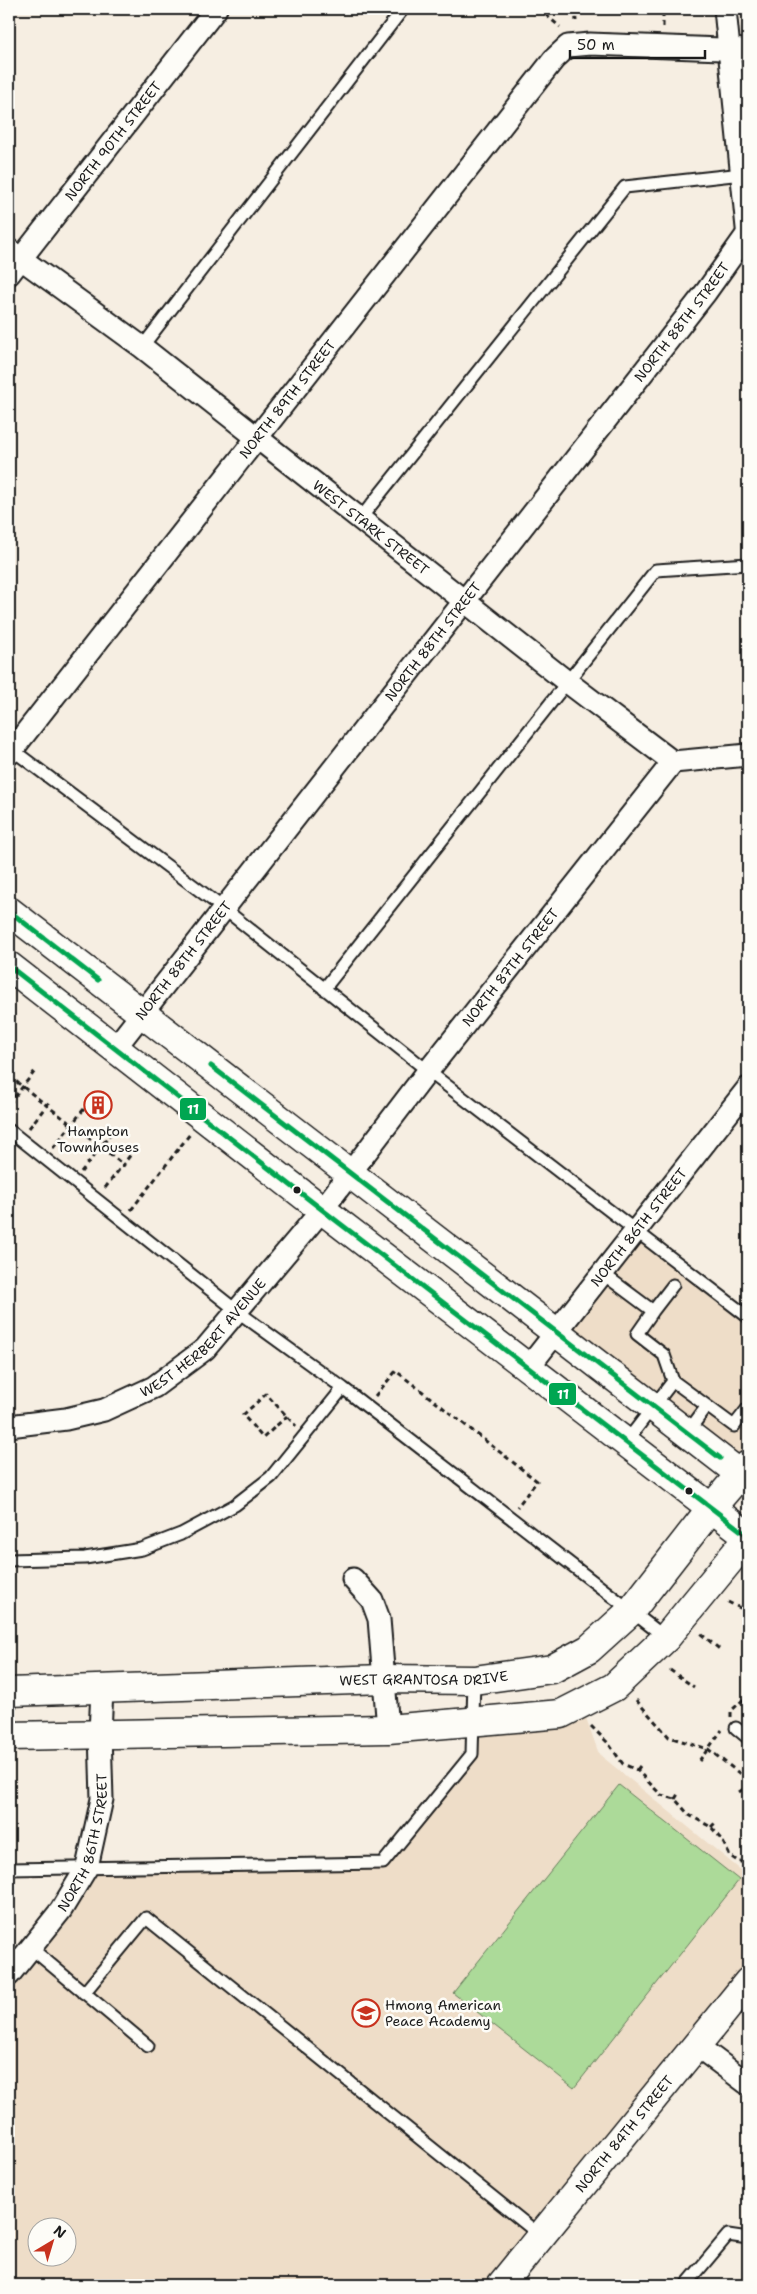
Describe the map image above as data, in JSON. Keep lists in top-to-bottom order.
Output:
{
  "streets": {
    "street": [
      "NORTH 90TH STREET",
      "NORTH 88TH STREET",
      "NORTH 89TH STREET",
      "WEST STARK STREET",
      "NORTH 87TH STREET",
      "NORTH 86TH STREET",
      "WEST HERBERT AVENUE",
      "WEST GRANTOSA DRIVE",
      "NORTH 84TH STREET"
    ]
  },
  "crossings": [
    ["NORTH 90TH STREET", "WEST STARK STREET"],
    ["NORTH 88TH STREET", "WEST STARK STREET"],
    ["NORTH 89TH STREET", "WEST STARK STREET"],
    ["WEST STARK STREET", "NORTH 87TH STREET"],
    ["NORTH 87TH STREET", "WEST HERBERT AVENUE"],
    ["NORTH 86TH STREET", "WEST GRANTOSA DRIVE"]
  ],
  "places": {
    "building": ["Hampton Townhouses"],
    "school or university": ["Hmong American Peace Academy"]
  },
  "lines": ["transit line 11"],
  "scale_bar": "50 m",
  "north": "top right"
}
